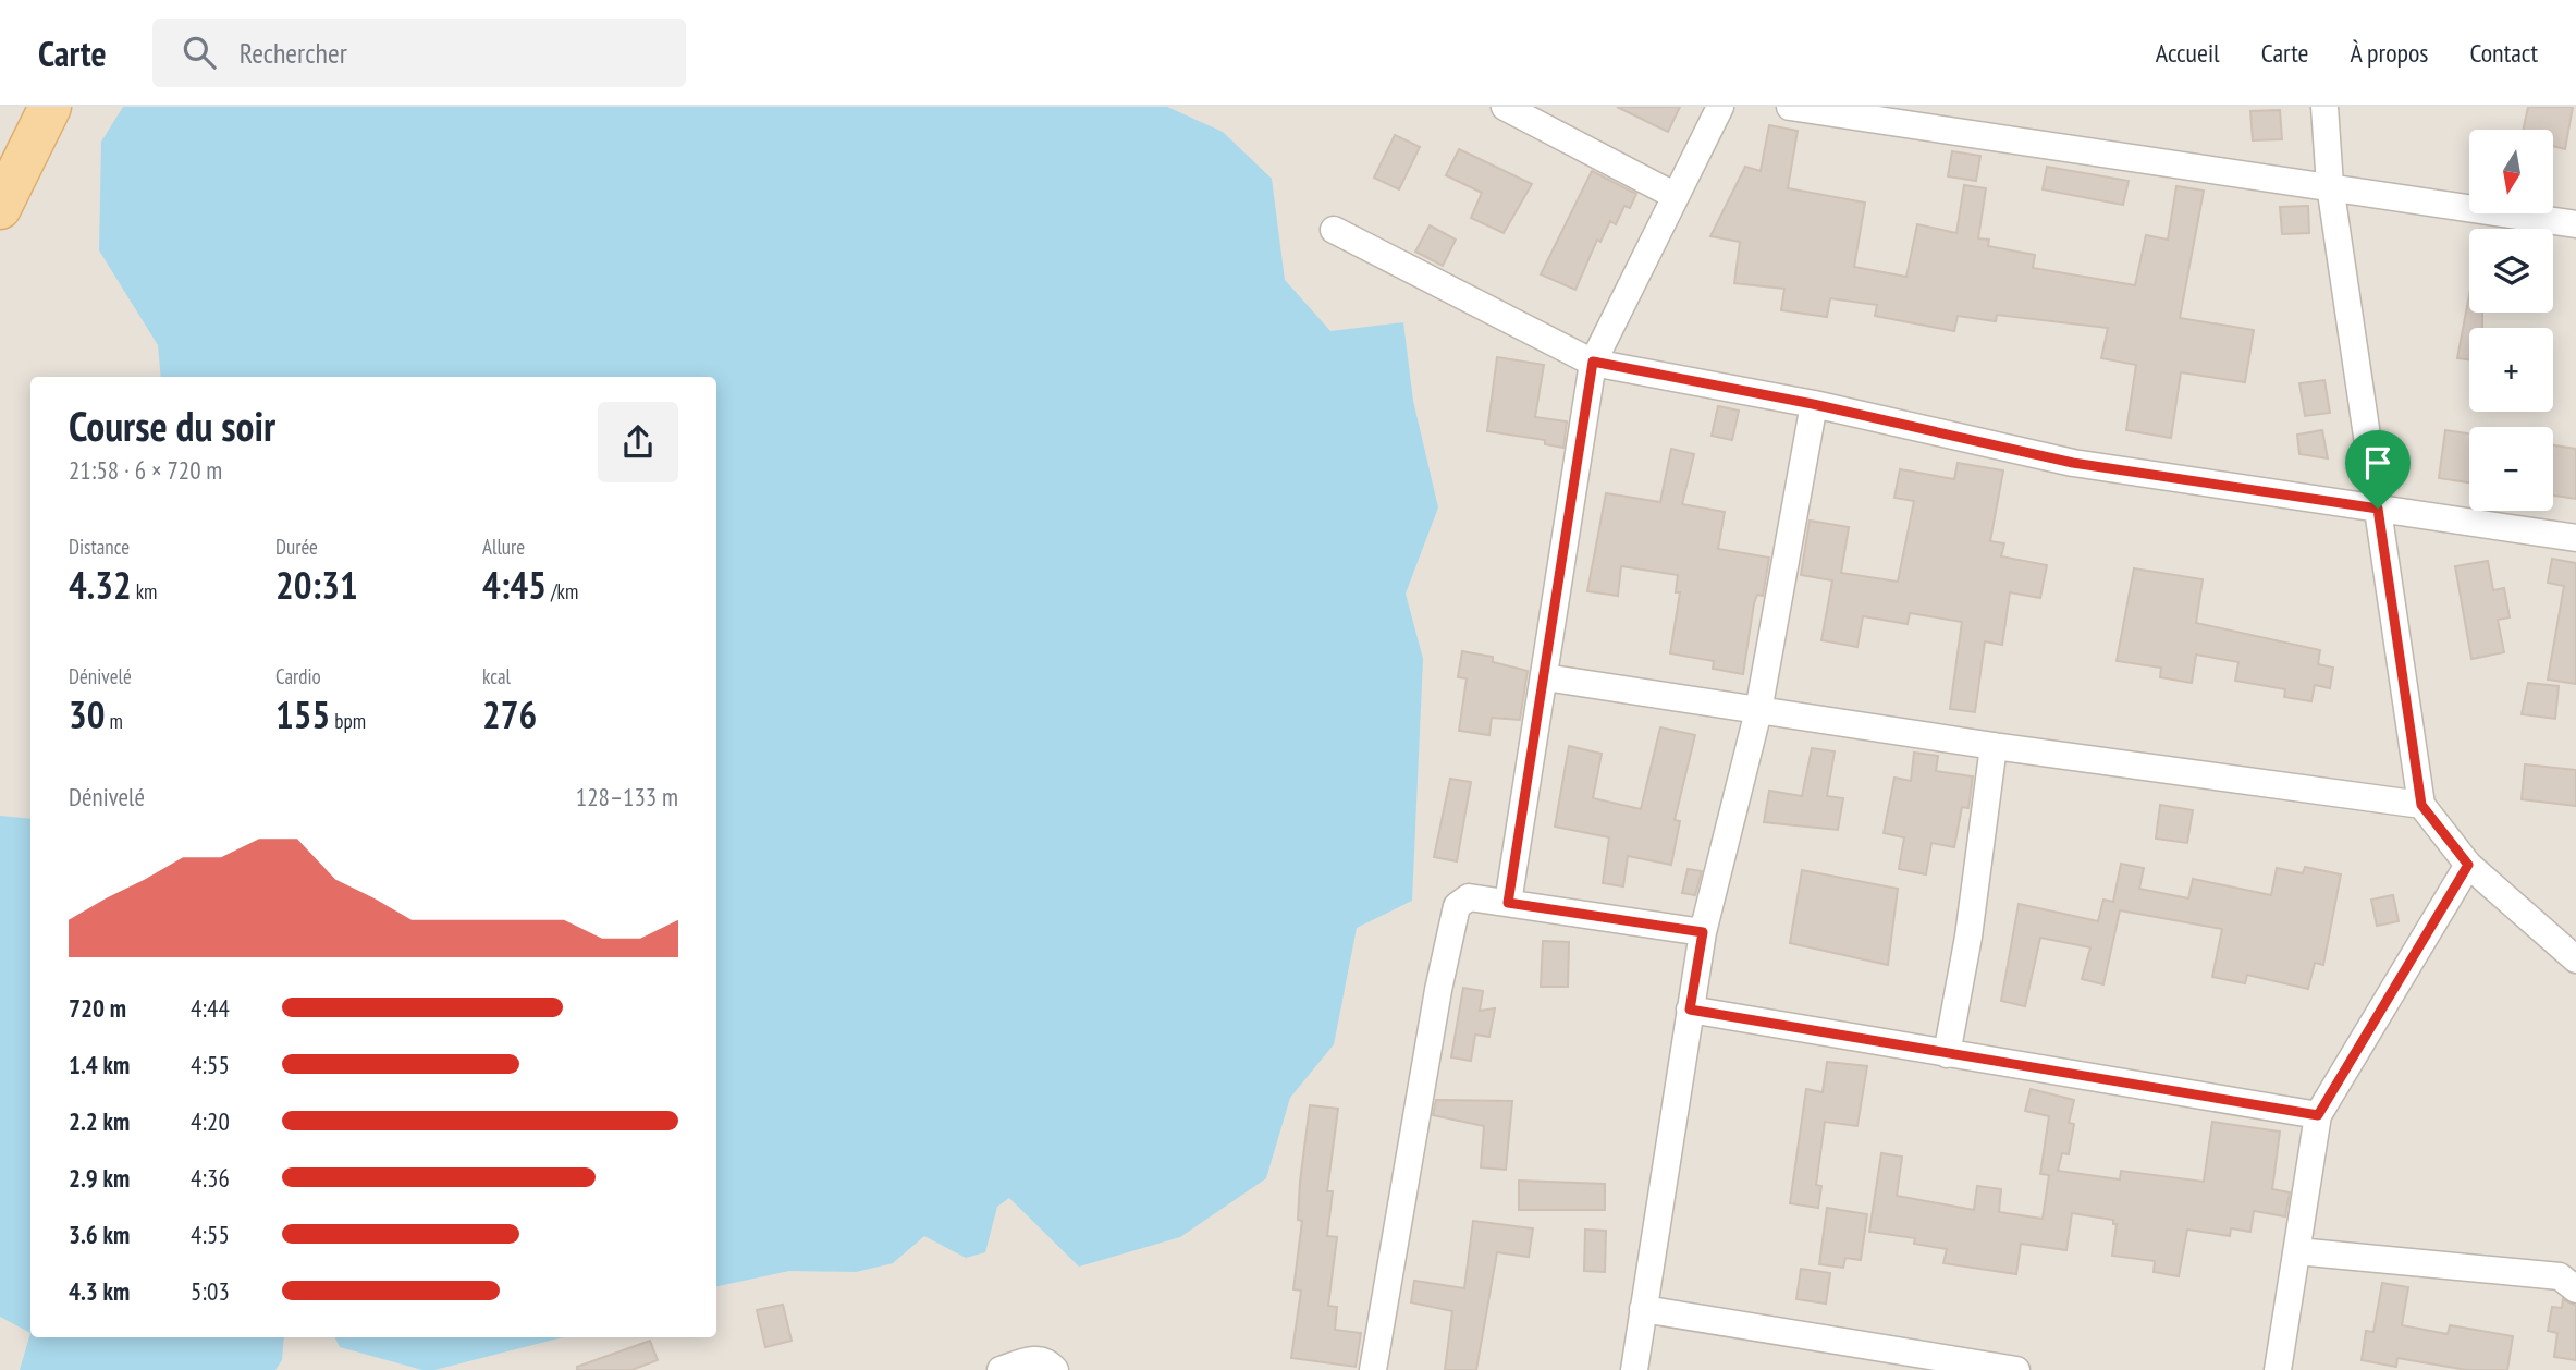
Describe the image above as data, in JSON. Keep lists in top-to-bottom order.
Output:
{
  "north": "bottom",
  "page": {
    "header": "Carte",
    "search": "Rechercher",
    "nav": [
      "Accueil",
      "Carte",
      "À propos",
      "Contact"
    ],
    "map_buttons": ["+", "−"],
    "heading": ["Course du soir", "21:58 · 6 × 720 m"],
    "stats": [
      ["Distance", "4.32 km"],
      ["Durée", "20:31"],
      ["Allure", "4:45 /km"],
      ["Dénivelé", "30 m"],
      ["Cardio", "155 bpm"],
      ["kcal", "276"]
    ],
    "chart": ["Dénivelé", "128–133 m"],
    "list": [
      {
        "name": "720 m",
        "note": "4:44"
      },
      {
        "name": "1.4 km",
        "note": "4:55"
      },
      {
        "name": "2.2 km",
        "note": "4:20"
      },
      {
        "name": "2.9 km",
        "note": "4:36"
      },
      {
        "name": "3.6 km",
        "note": "4:55"
      },
      {
        "name": "4.3 km",
        "note": "5:03"
      }
    ]
  }
}
